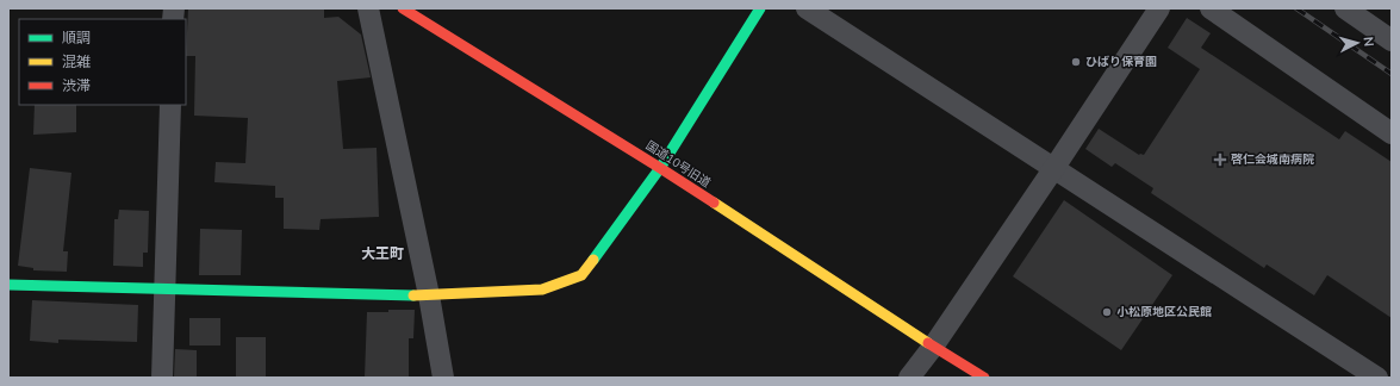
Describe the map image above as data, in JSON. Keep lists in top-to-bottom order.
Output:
{
  "streets": {
    "street": ["国道10号旧道"]
  },
  "districts": ["大王町"],
  "places": {
    "other": ["ひばり保育園", "小松原地区公民館"],
    "health": ["啓仁会城南病院"]
  },
  "legend": ["順調", "混雑", "渋滞"],
  "north": "right"
}
